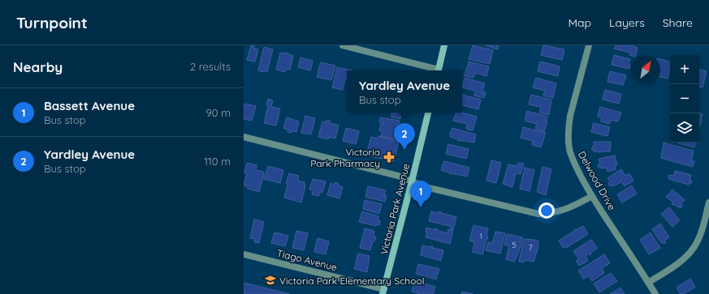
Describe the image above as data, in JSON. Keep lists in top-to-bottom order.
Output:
{
  "streets": {
    "main road": ["Victoria Park Avenue"],
    "street": ["Delwood Drive", "Tiago Avenue"]
  },
  "crossings": [
    ["Victoria Park Avenue", "Tiago Avenue"]
  ],
  "places": {
    "pharmacy": ["Victoria Park Pharmacy"],
    "school or university": ["Victoria Park Elementary School"]
  },
  "house_numbers": ["1", "5", "7"],
  "north": "top right",
  "page": {
    "header": "Turnpoint",
    "nav": ["Map", "Layers", "Share"],
    "heading": ["Nearby", "2 results"],
    "map_buttons": ["+", "−"],
    "popup": ["Yardley Avenue", "Bus stop"],
    "list": [
      {
        "mark": "1",
        "name": "Bassett Avenue",
        "note": "Bus stop",
        "value": "90 m"
      },
      {
        "mark": "2",
        "name": "Yardley Avenue",
        "note": "Bus stop",
        "value": "110 m"
      }
    ],
    "pins": ["2", "1"]
  }
}
